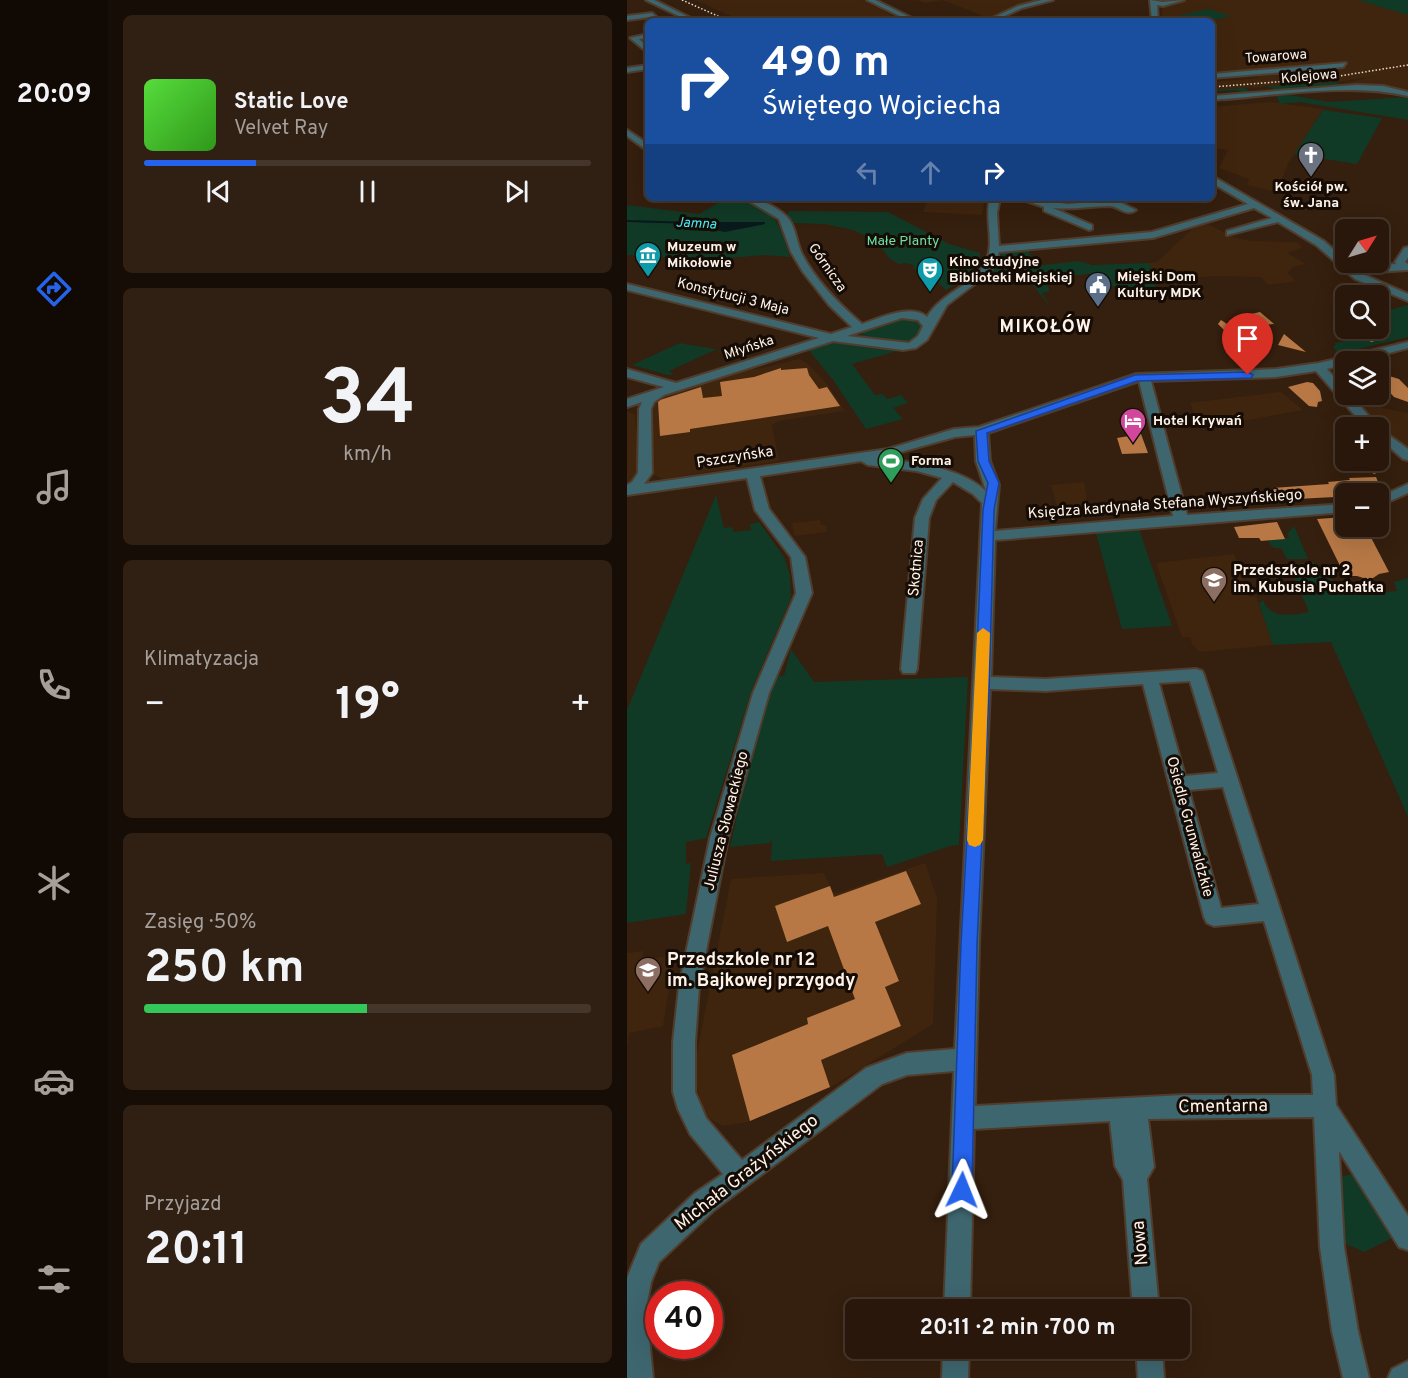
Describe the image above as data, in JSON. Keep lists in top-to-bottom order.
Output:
{
  "streets": {
    "street": [
      "Towarowa",
      "Kolejowa",
      "Górnicza",
      "Konstytucji 3 Maja",
      "Młyńska",
      "Pszczyńska",
      "Księdza kardynała Stefana Wyszyńskiego",
      "Skotnica",
      "Juliusza Słowackiego",
      "Osiedle Grunwaldzkie",
      "Cmentarna",
      "Michała Grażyńskiego",
      "Nowa"
    ]
  },
  "crossings": [
    ["Górnicza", "Młyńska"],
    ["Konstytucji 3 Maja", "Młyńska"],
    ["Pszczyńska", "Skotnica"],
    ["Pszczyńska", "Juliusza Słowackiego"],
    ["Juliusza Słowackiego", "Michała Grażyńskiego"],
    ["Cmentarna", "Nowa"]
  ],
  "districts": ["MIKOŁÓW"],
  "water": ["Jamna"],
  "parks": ["Małe Planty"],
  "places": {
    "church": ["Kościół pw. św. Jana"],
    "museum": ["Muzeum w Mikołowie"],
    "theatre": ["Kino studyjne Biblioteki Miejskiej"],
    "public building": ["Miejski Dom Kultury MDK"],
    "hotel": ["Hotel Krywań"],
    "sports": ["Forma"],
    "school or university": ["Przedszkole nr 2 im. Kubusia Puchatka", "Przedszkole nr 12 im. Bajkowej przygody"]
  },
  "north": "top right",
  "page": {
    "tabs": "20:09",
    "turn": ["490 m", "Świętego Wojciecha"],
    "song": ["Static Love", "Velvet Ray"],
    "map_buttons": ["+", "−"],
    "tile": [
      ["34", "km/h"],
      "Klimatyzacja",
      ["Zasięg · 50%", "250 km"],
      ["Przyjazd", "20:11"]
    ],
    "heat": ["−", "19°", "+"],
    "limit": "40",
    "trip": "20:11 · 2 min · 700 m"
  }
}
